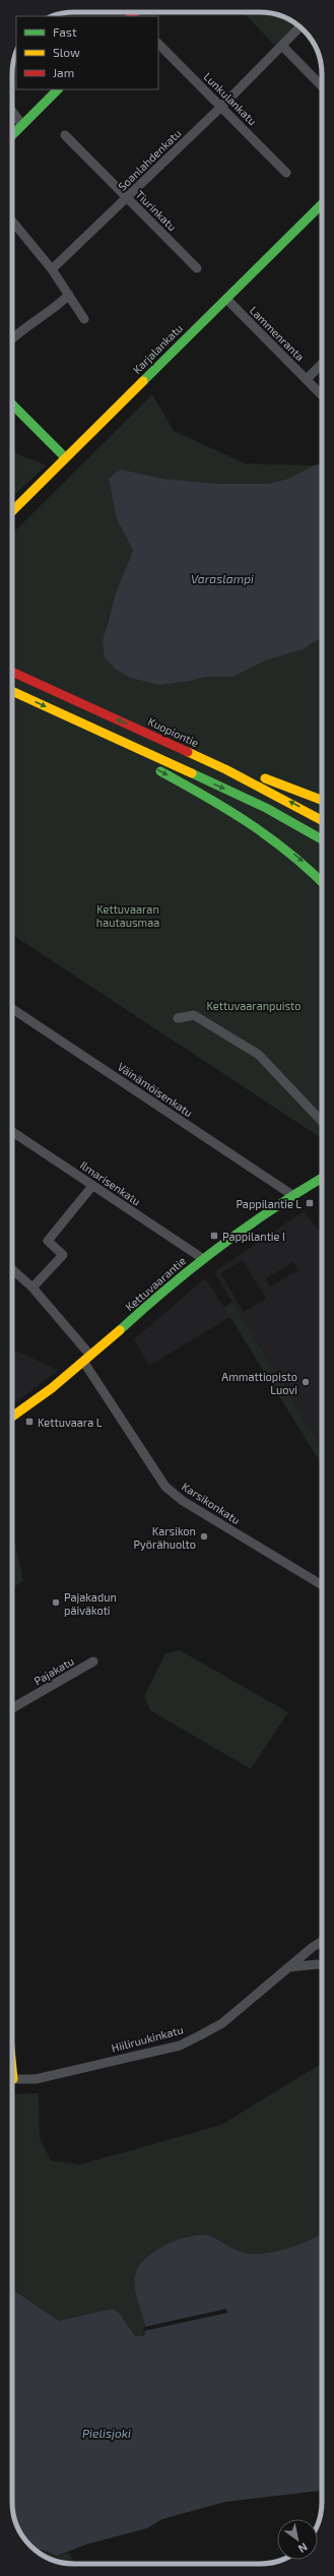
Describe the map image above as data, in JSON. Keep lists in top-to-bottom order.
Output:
{
  "streets": {
    "main road": ["Karjalankatu", "Kuopiontie", "Kettuvaarantie"],
    "street": [
      "Lunkulankatu",
      "Soanlahdenkatu",
      "Tiurinkatu",
      "Lammenranta",
      "Väinämöisenkatu",
      "Ilmarisenkatu",
      "Karsikonkatu",
      "Pajakatu",
      "Hiiliruukinkatu"
    ]
  },
  "crossings": [
    ["Lunkulankatu", "Soanlahdenkatu"],
    ["Soanlahdenkatu", "Tiurinkatu"],
    ["Lammenranta", "Karjalankatu"],
    ["Väinämöisenkatu", "Kettuvaarantie"],
    ["Ilmarisenkatu", "Kettuvaarantie"],
    ["Kettuvaarantie", "Karsikonkatu"]
  ],
  "water": ["Varaslampi", "Pielisjoki"],
  "parks": ["Kettuvaaran hautausmaa", "Kettuvaaranpuisto"],
  "places": {
    "transit": ["Pappilantie L", "Pappilantie I", "Kettuvaara L"],
    "other": ["Ammattiopisto Luovi", "Karsikon Pyörähuolto", "Pajakadun päiväkoti"]
  },
  "legend": ["Fast", "Slow", "Jam"],
  "north": "bottom right"
}
